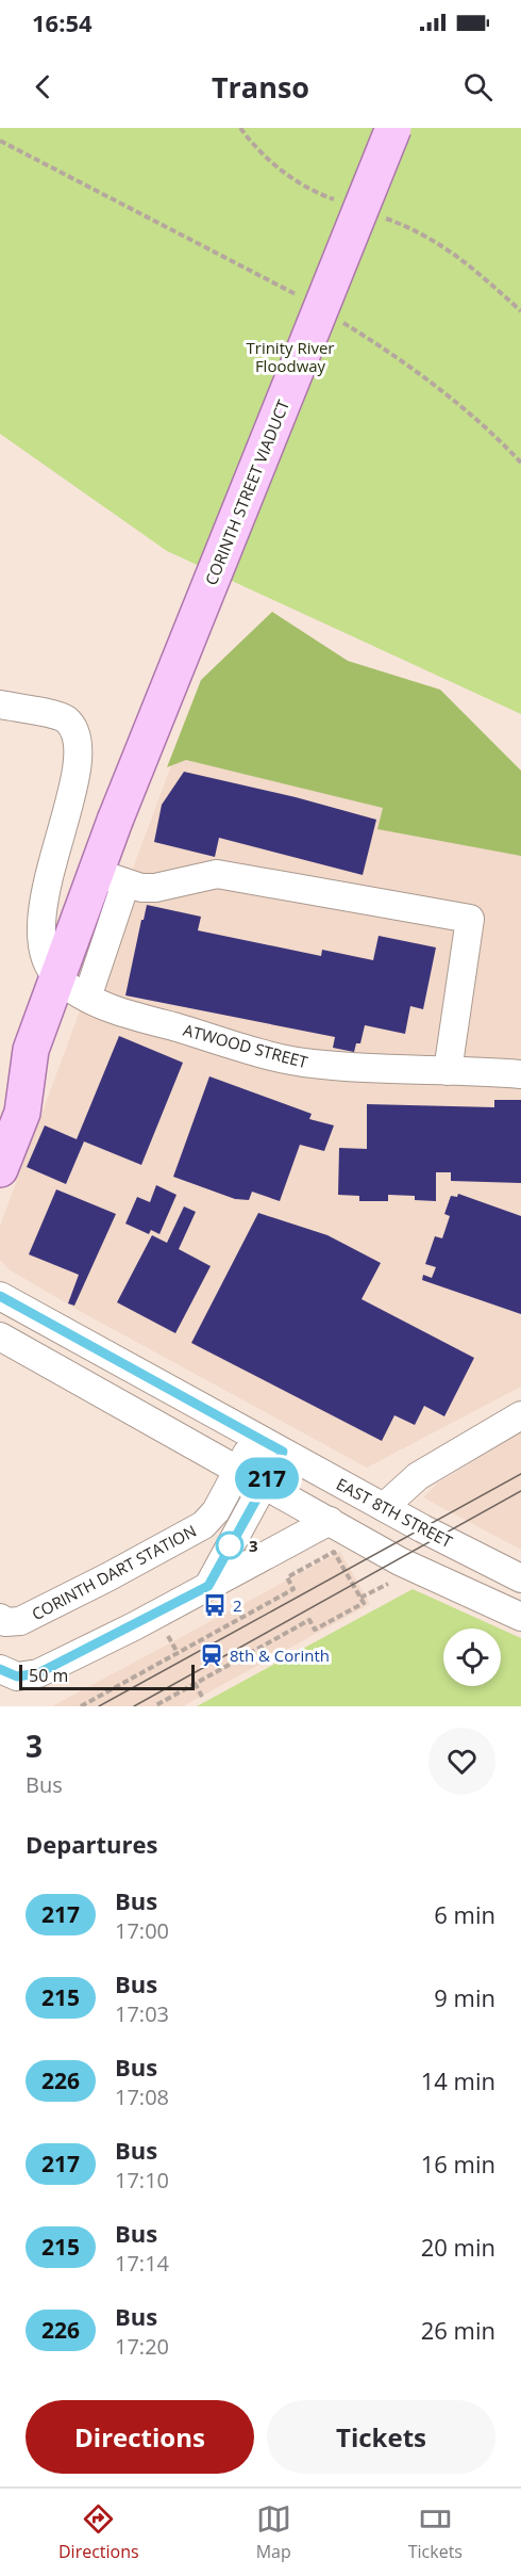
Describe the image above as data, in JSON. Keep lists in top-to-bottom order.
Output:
{
  "streets": {
    "main road": ["CORINTH STREET VIADUCT"],
    "street": ["ATWOOD STREET", "EAST 8TH STREET", "CORINTH DART STATION"]
  },
  "crossings": [
    ["CORINTH STREET VIADUCT", "ATWOOD STREET"],
    ["EAST 8TH STREET", "CORINTH DART STATION"]
  ],
  "parks": ["Trinity River Floodway"],
  "places": {
    "other": ["3"],
    "bus stop": ["2"],
    "station": ["8th & Corinth"]
  },
  "lines": ["bus line 217"],
  "scale_bar": "50 m",
  "page": {
    "status": "16:54",
    "header": "Transo",
    "on_map": "217",
    "scale": "50 m",
    "heading": [
      ["3", "Bus"],
      "Departures"
    ],
    "list": [
      {
        "mark": "217",
        "name": "Bus",
        "note": "17:00",
        "value": "6 min"
      },
      {
        "mark": "215",
        "name": "Bus",
        "note": "17:03",
        "value": "9 min"
      },
      {
        "mark": "226",
        "name": "Bus",
        "note": "17:08",
        "value": "14 min"
      },
      {
        "mark": "217",
        "name": "Bus",
        "note": "17:10",
        "value": "16 min"
      },
      {
        "mark": "215",
        "name": "Bus",
        "note": "17:14",
        "value": "20 min"
      },
      {
        "mark": "226",
        "name": "Bus",
        "note": "17:20",
        "value": "26 min"
      }
    ],
    "buttons": ["Directions", "Tickets"],
    "tabs": ["Directions", "Map", "Tickets"]
  }
}
